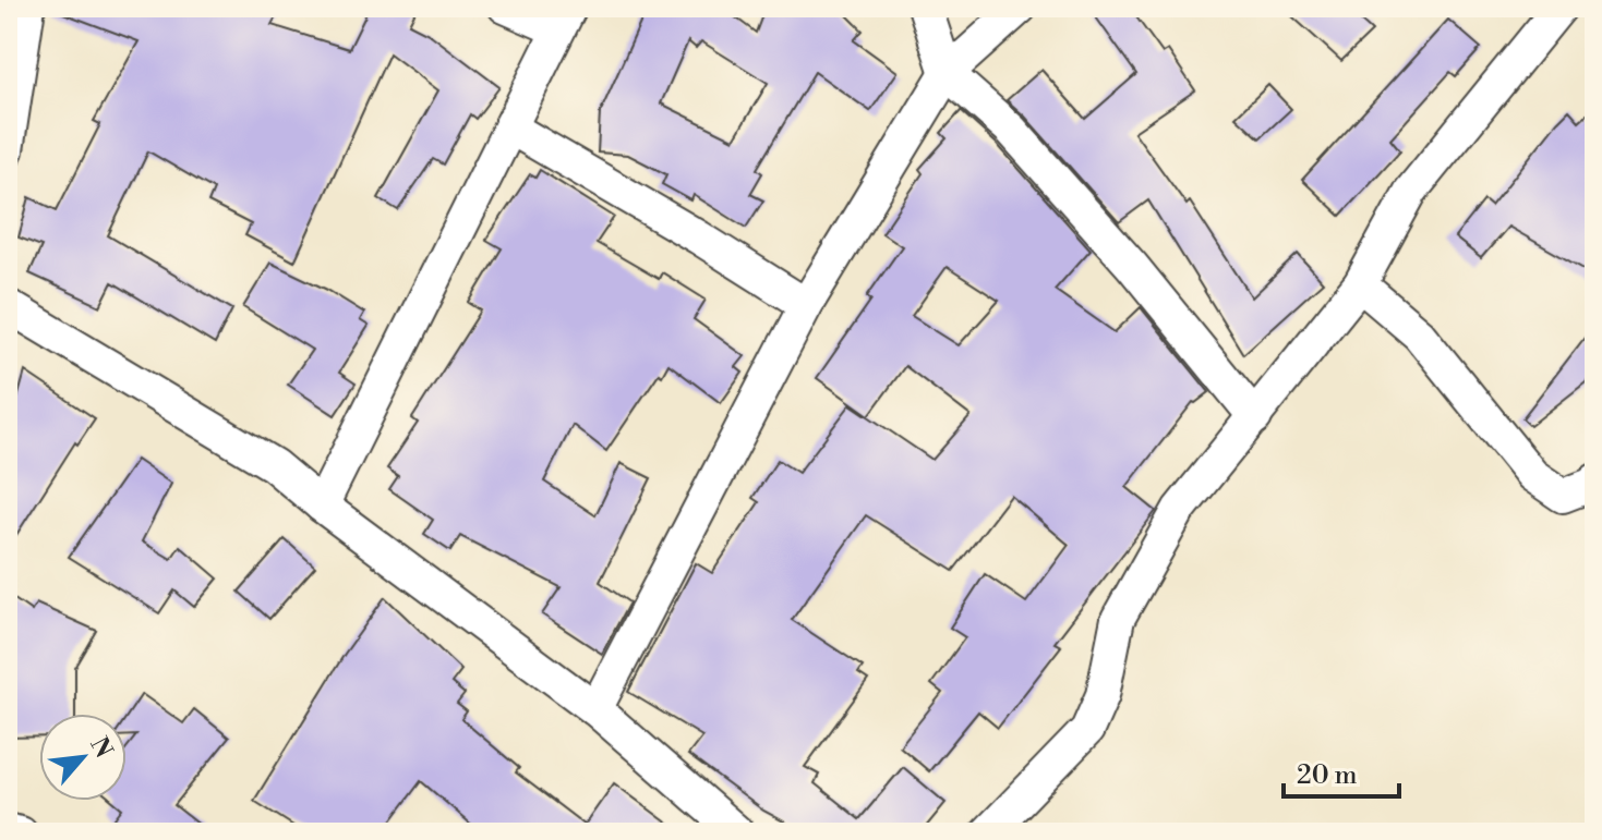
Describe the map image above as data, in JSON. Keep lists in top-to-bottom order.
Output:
{
  "scale_bar": "20 m",
  "north": "top right"
}
